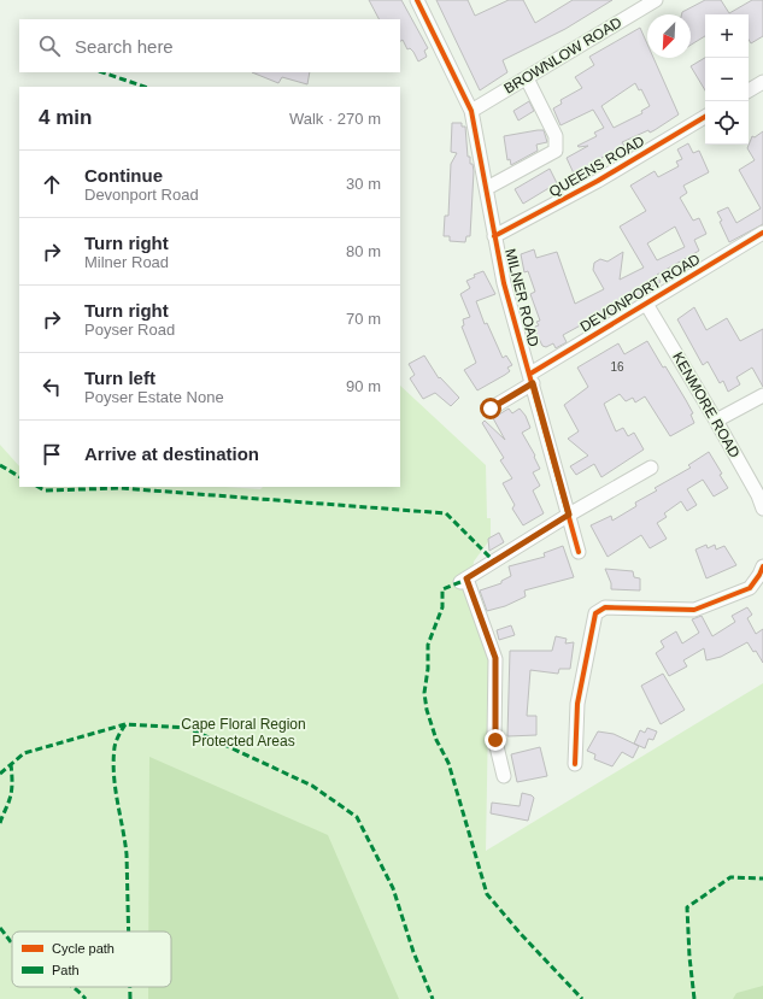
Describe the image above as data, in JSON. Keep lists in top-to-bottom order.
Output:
{
  "streets": {
    "street": [
      "BROWNLOW ROAD",
      "QUEENS ROAD",
      "DEVONPORT ROAD",
      "MILNER ROAD",
      "KENMORE ROAD"
    ]
  },
  "crossings": [
    ["BROWNLOW ROAD", "MILNER ROAD"],
    ["QUEENS ROAD", "MILNER ROAD"],
    ["DEVONPORT ROAD", "MILNER ROAD"],
    ["DEVONPORT ROAD", "KENMORE ROAD"]
  ],
  "parks": ["Cape Floral Region Protected Areas"],
  "house_numbers": ["16"],
  "legend": ["Cycle path", "Path"],
  "north": "bottom left",
  "page": {
    "map_buttons": ["+", "−"],
    "search": "Search here",
    "heading": ["4 min", "Walk · 270 m"],
    "list": [
      ["Continue", "Devonport Road", "30 m"],
      ["Turn right", "Milner Road", "80 m"],
      ["Turn right", "Poyser Road", "70 m"],
      ["Turn left", "Poyser Estate None", "90 m"],
      "Arrive at destination"
    ]
  }
}
